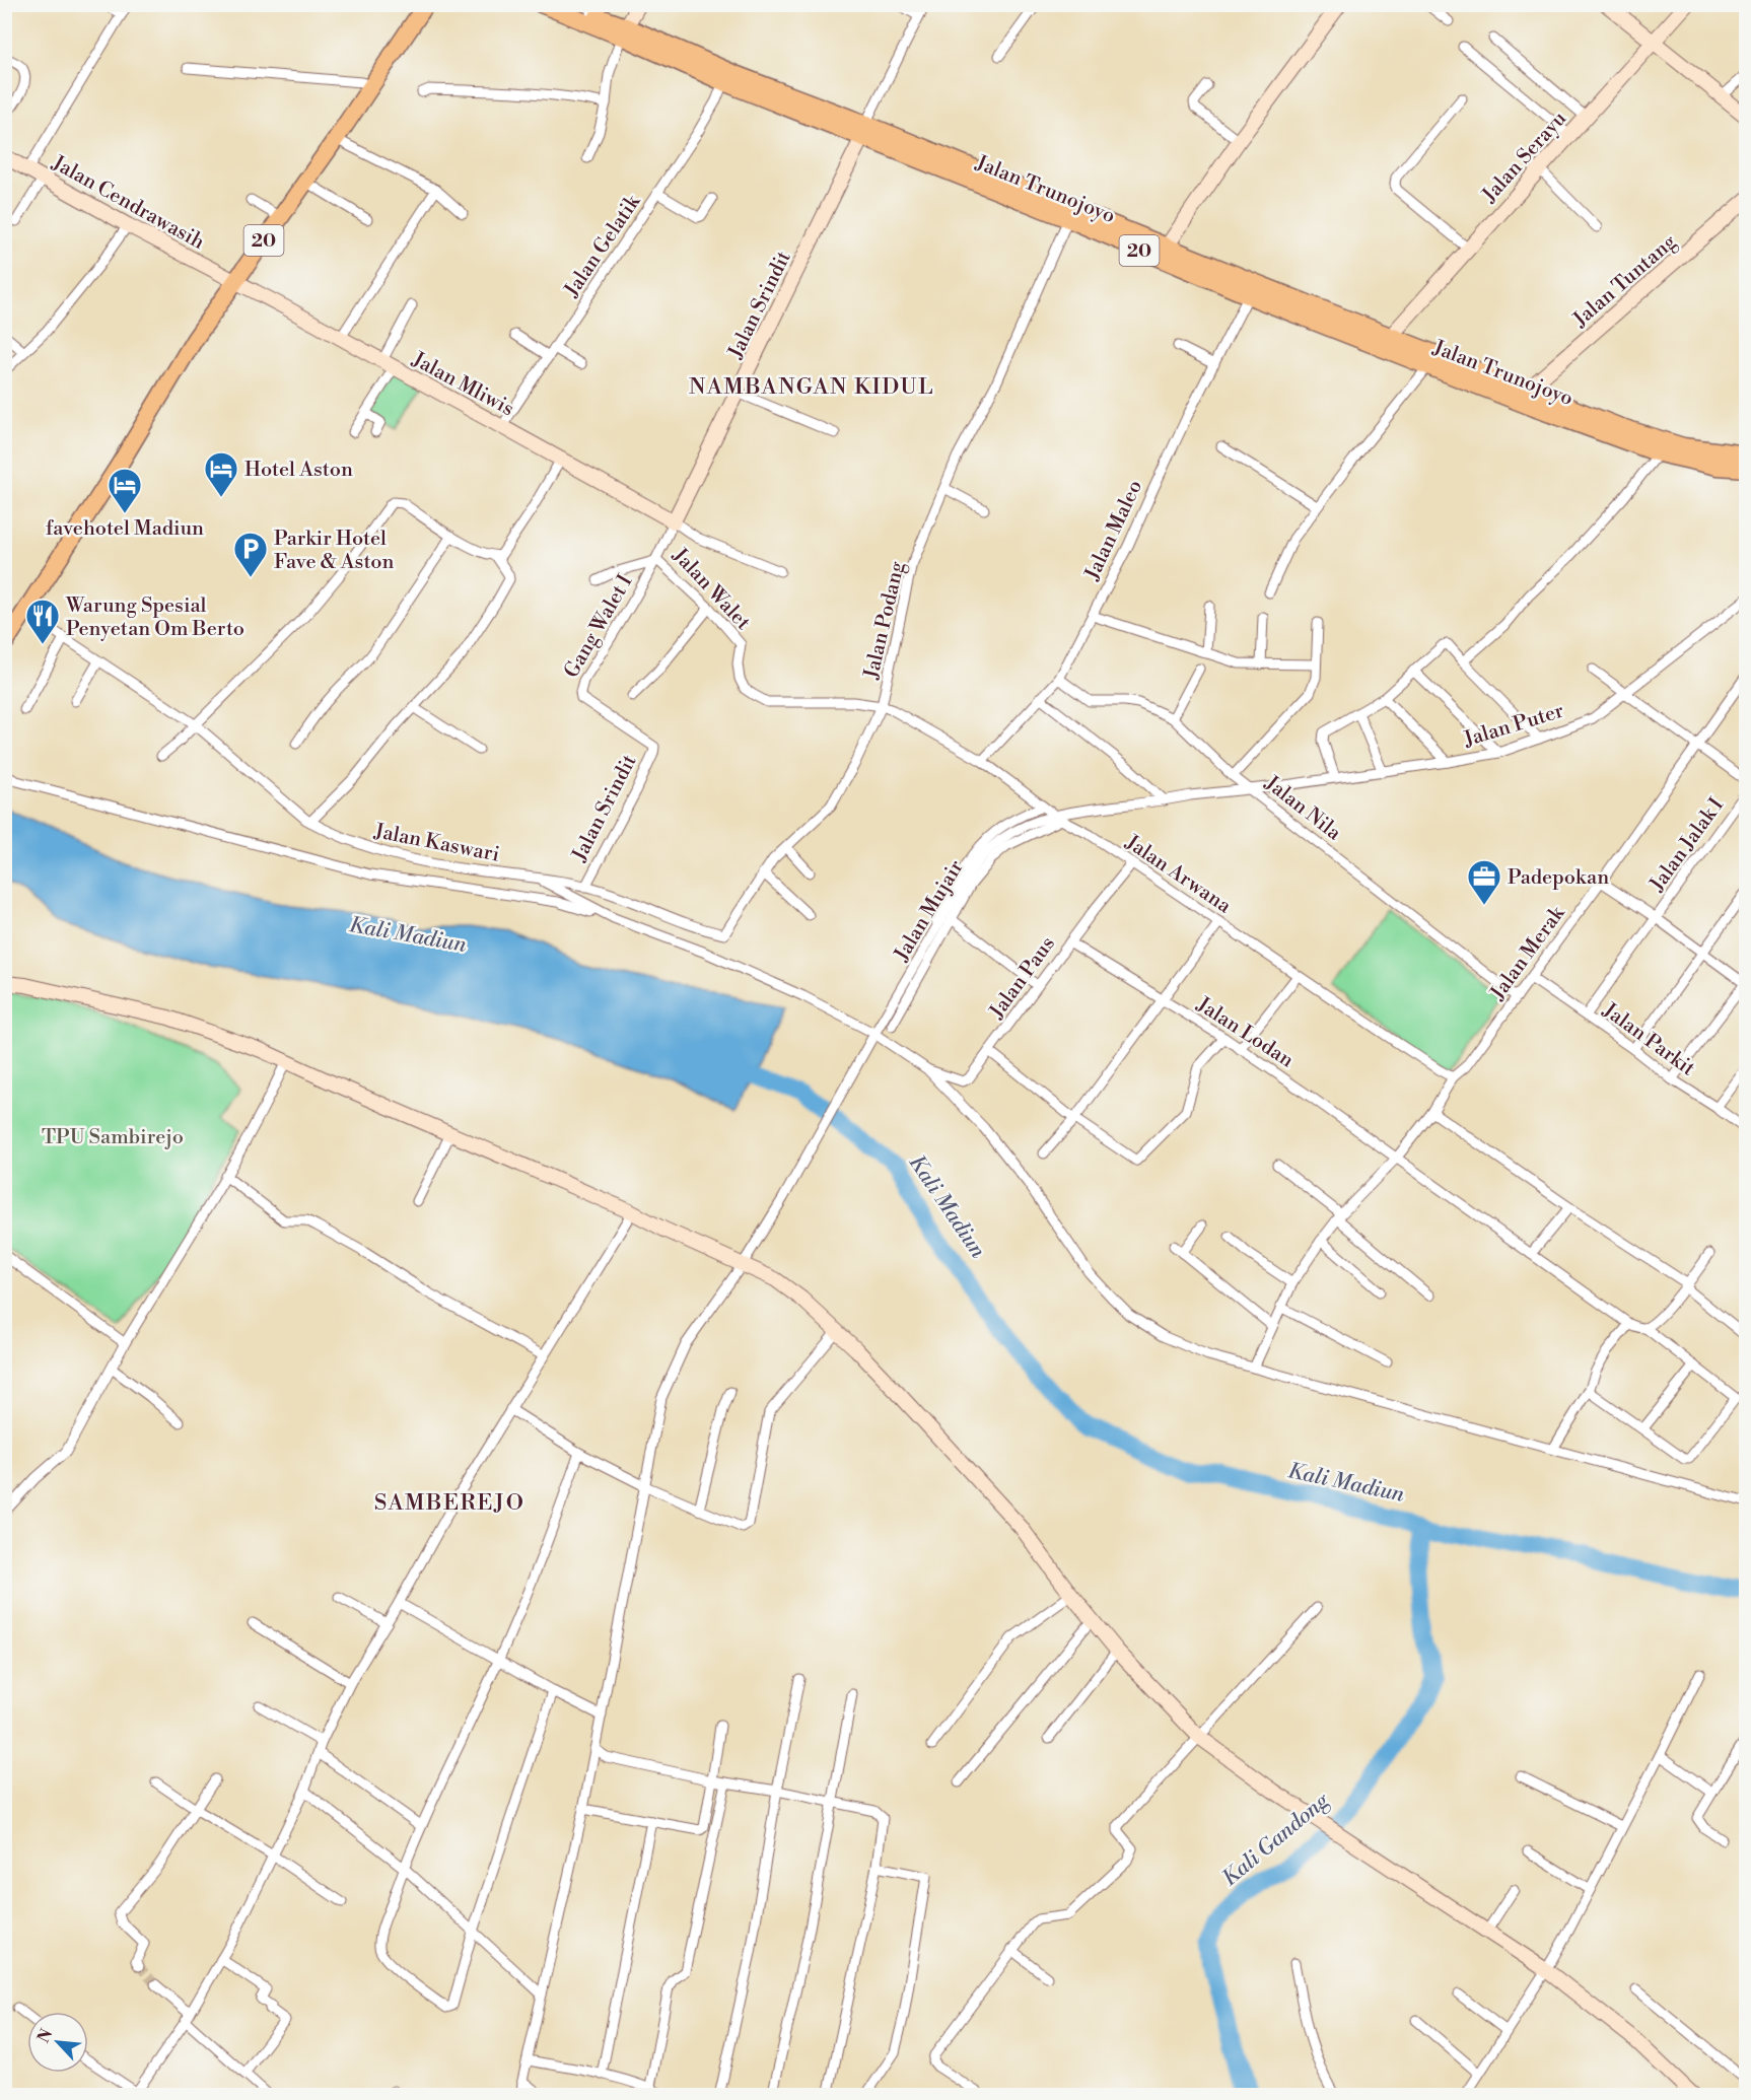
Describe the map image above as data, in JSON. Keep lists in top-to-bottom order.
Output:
{
  "streets": {
    "highway": ["Jalan Trunojoyo", "20"],
    "main road": [
      "Jalan Serayu",
      "Jalan Cendrawasih",
      "Jalan Tuntang",
      "Jalan Srindit",
      "Jalan Mliwis"
    ],
    "street": [
      "Jalan Gelatik",
      "Jalan Maleo",
      "Jalan Walet",
      "Jalan Podang",
      "Gang Walet I",
      "Jalan Puter",
      "Jalan Nila",
      "Jalan Kaswari",
      "Jalan Jalak I",
      "Jalan Arwana",
      "Jalan Mujair",
      "Jalan Merak",
      "Jalan Paus",
      "Jalan Lodan",
      "Jalan Parkit"
    ]
  },
  "crossings": [
    ["Jalan Serayu", "Jalan Trunojoyo"],
    ["Jalan Trunojoyo", "Jalan Gelatik"],
    ["Jalan Trunojoyo", "Jalan Tuntang"],
    ["Jalan Trunojoyo", "Jalan Srindit"],
    ["Jalan Trunojoyo", "Jalan Maleo"],
    ["Jalan Trunojoyo", "Jalan Podang"],
    ["Jalan Cendrawasih", "20"],
    ["Jalan Cendrawasih", "Jalan Mliwis"],
    ["20", "Jalan Mliwis"],
    ["20", "Jalan Kaswari"],
    ["Jalan Gelatik", "Jalan Mliwis"],
    ["Jalan Srindit", "Jalan Mliwis"],
    ["Jalan Srindit", "Jalan Walet"],
    ["Jalan Srindit", "Gang Walet I"],
    ["Jalan Srindit", "Jalan Kaswari"],
    ["Jalan Mliwis", "Jalan Walet"],
    ["Jalan Maleo", "Jalan Nila"],
    ["Jalan Maleo", "Jalan Arwana"],
    ["Jalan Walet", "Jalan Podang"],
    ["Jalan Walet", "Gang Walet I"],
    ["Jalan Walet", "Jalan Arwana"],
    ["Jalan Podang", "Jalan Kaswari"],
    ["Jalan Podang", "Jalan Arwana"],
    ["Jalan Puter", "Jalan Nila"],
    ["Jalan Puter", "Jalan Mujair"],
    ["Jalan Nila", "Jalan Mujair"],
    ["Jalan Nila", "Jalan Merak"],
    ["Jalan Jalak I", "Jalan Parkit"],
    ["Jalan Arwana", "Jalan Mujair"],
    ["Jalan Arwana", "Jalan Merak"],
    ["Jalan Arwana", "Jalan Paus"],
    ["Jalan Merak", "Jalan Lodan"],
    ["Jalan Merak", "Jalan Parkit"],
    ["Jalan Paus", "Jalan Lodan"]
  ],
  "districts": ["NAMBANGAN KIDUL", "SAMBEREJO"],
  "water": ["Kali Madiun", "Kali Gandong"],
  "parks": ["TPU Sambirejo"],
  "places": {
    "hotel": ["Hotel Aston", "favehotel Madiun"],
    "parking": ["Parkir Hotel Fave & Aston"],
    "restaurant": ["Warung Spesial Penyetan Om Berto"],
    "office": ["Padepokan"]
  },
  "north": "top left"
}
